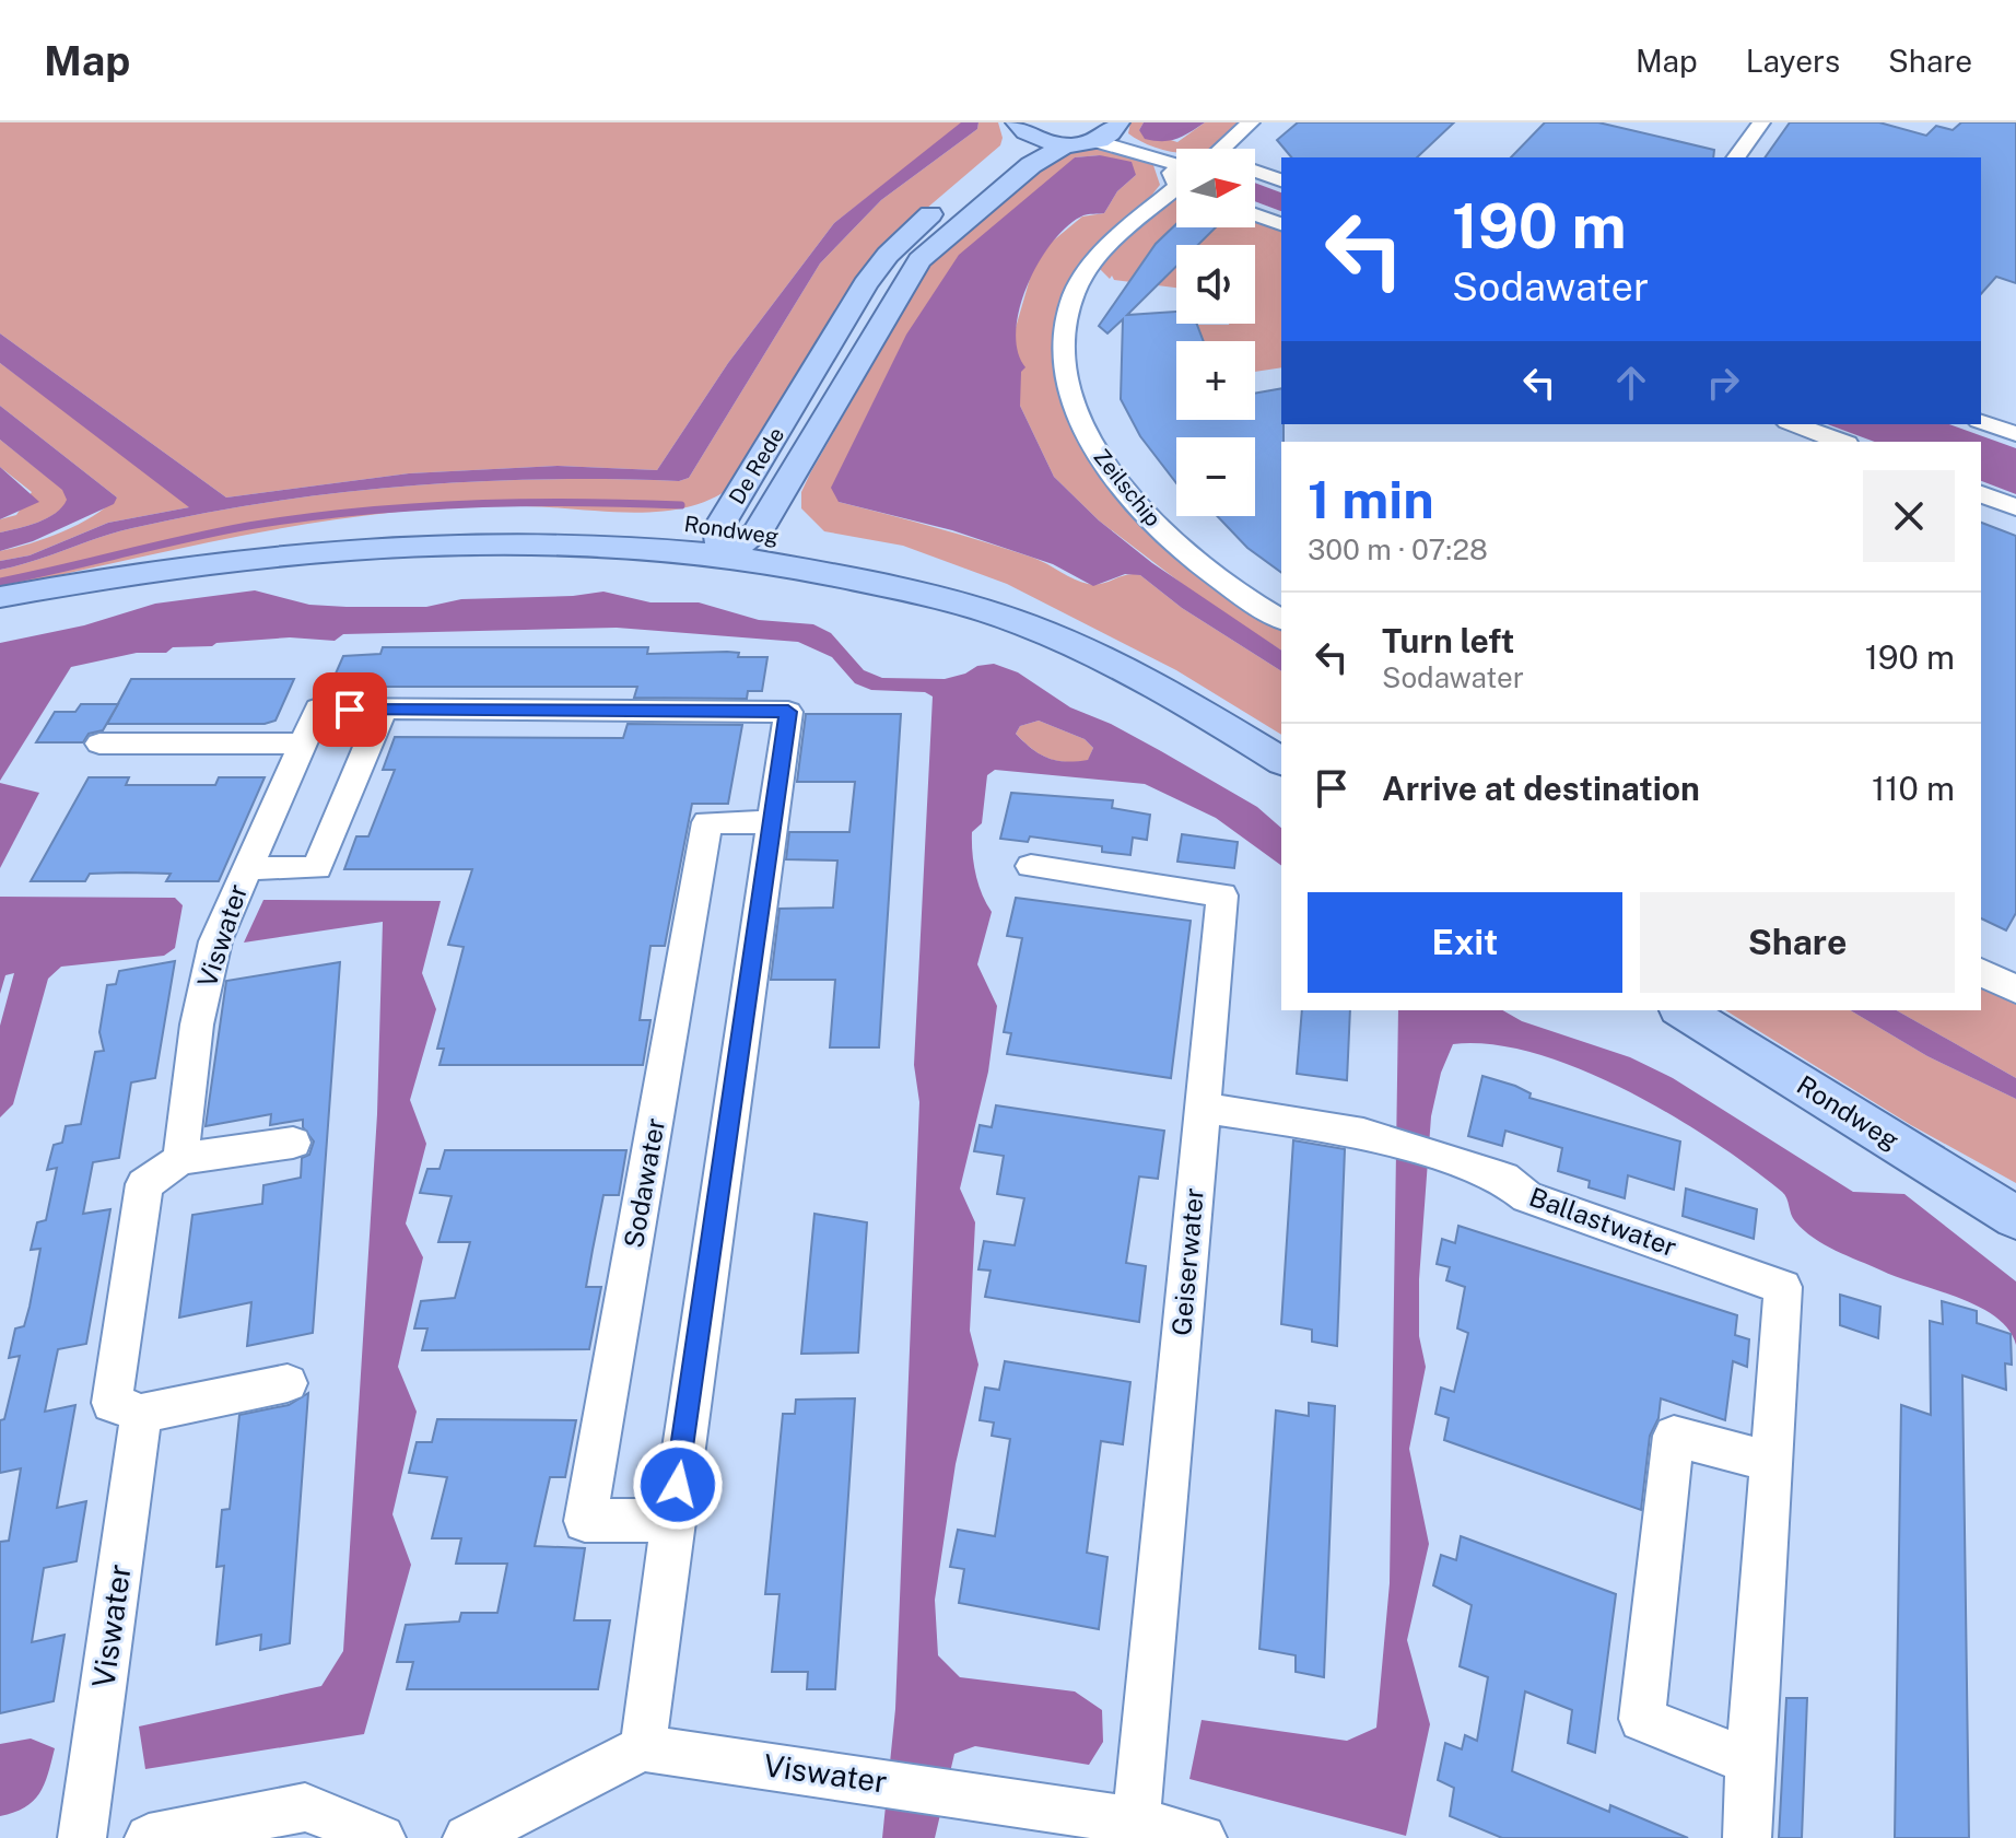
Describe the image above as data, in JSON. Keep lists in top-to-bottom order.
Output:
{
  "streets": {
    "main road": ["De Rede", "Rondweg"],
    "street": [
      "Zeilschip",
      "Viswater",
      "Sodawater",
      "Ballastwater",
      "Geiserwater"
    ]
  },
  "crossings": [
    ["De Rede", "Rondweg"],
    ["Viswater", "Geiserwater"],
    ["Ballastwater", "Geiserwater"]
  ],
  "north": "right",
  "page": {
    "header": "Map",
    "nav": ["Map", "Layers", "Share"],
    "map_buttons": ["+", "−"],
    "turn": ["190 m", "Sodawater"],
    "heading": ["1 min", "300 m · 07:28"],
    "list": [
      {
        "name": "Turn left",
        "note": "Sodawater",
        "value": "190 m"
      },
      {
        "name": "Arrive at destination",
        "value": "110 m"
      }
    ],
    "buttons": ["Exit", "Share"]
  }
}
